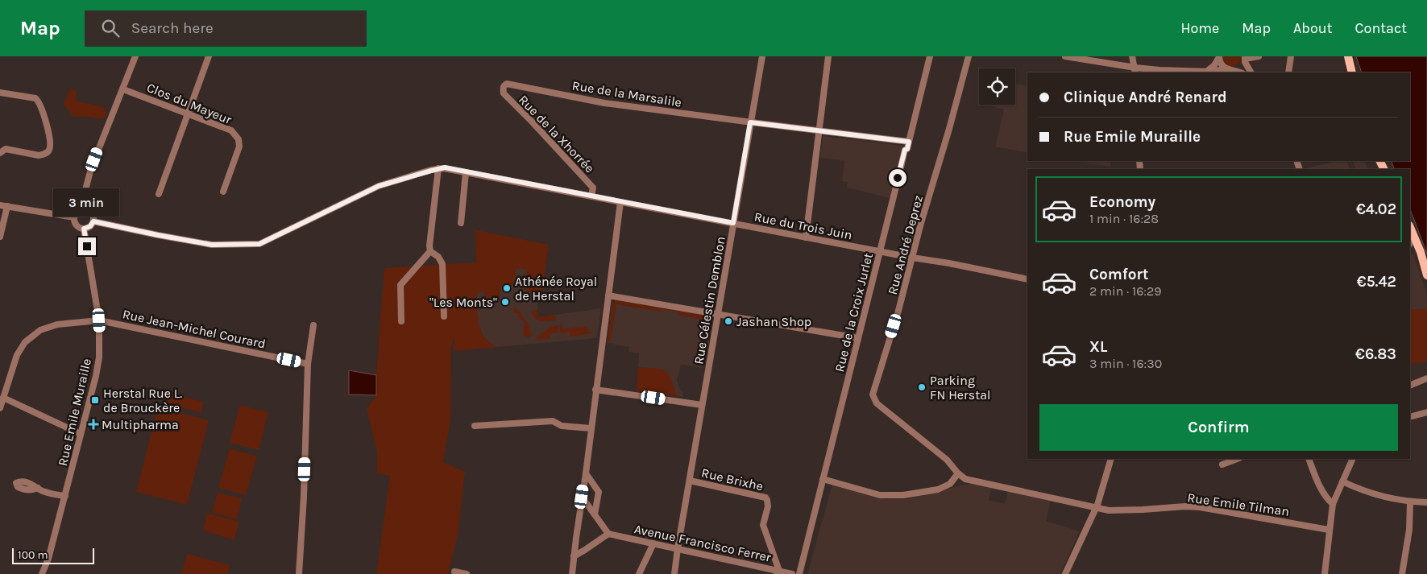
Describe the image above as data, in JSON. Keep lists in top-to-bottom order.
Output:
{
  "streets": {
    "street": [
      "Rue de la Marsalile",
      "Clos du Mayeur",
      "Rue de la Xhorrée",
      "Rue du Trois Juin",
      "Rue André Deprez",
      "Rue Célestin Demblon",
      "Rue de la Croix Jurlet",
      "Rue Jean-Michel Courard",
      "Rue Emile Muraille",
      "Rue Brixhe",
      "Rue Emile Tilman",
      "Avenue Francisco Ferrer"
    ]
  },
  "crossings": [
    ["Rue de la Marsalile", "Rue de la Xhorrée"],
    ["Rue de la Marsalile", "Rue Célestin Demblon"],
    ["Rue de la Xhorrée", "Rue du Trois Juin"],
    ["Rue du Trois Juin", "Rue André Deprez"],
    ["Rue du Trois Juin", "Rue Célestin Demblon"],
    ["Rue du Trois Juin", "Rue de la Croix Jurlet"],
    ["Rue du Trois Juin", "Rue Emile Muraille"],
    ["Rue André Deprez", "Rue Emile Tilman"],
    ["Rue Célestin Demblon", "Rue Brixhe"],
    ["Rue Célestin Demblon", "Avenue Francisco Ferrer"],
    ["Rue Jean-Michel Courard", "Rue Emile Muraille"],
    ["Rue Brixhe", "Avenue Francisco Ferrer"]
  ],
  "places": {
    "other": [
      "Athénée Royal de Herstal",
      "\"Les Monts\"",
      "Jashan Shop",
      "Parking FN Herstal"
    ],
    "transit": ["Herstal Rue L. de Brouckère"],
    "health": ["Multipharma"]
  },
  "scale_bar": "100 m",
  "page": {
    "header": "Map",
    "search": "Search here",
    "nav": [
      "Home",
      "Map",
      "About",
      "Contact"
    ],
    "banner": ["Clinique André Renard", "Rue Emile Muraille"],
    "list": [
      {
        "name": "Economy",
        "note": "1 min · 16:28",
        "value": "€4.02"
      },
      {
        "name": "Comfort",
        "note": "2 min · 16:29",
        "value": "€5.42"
      },
      {
        "name": "XL",
        "note": "3 min · 16:30",
        "value": "€6.83"
      }
    ],
    "bubble": "3 min",
    "buttons": "Confirm",
    "scale": "100 m"
  }
}
